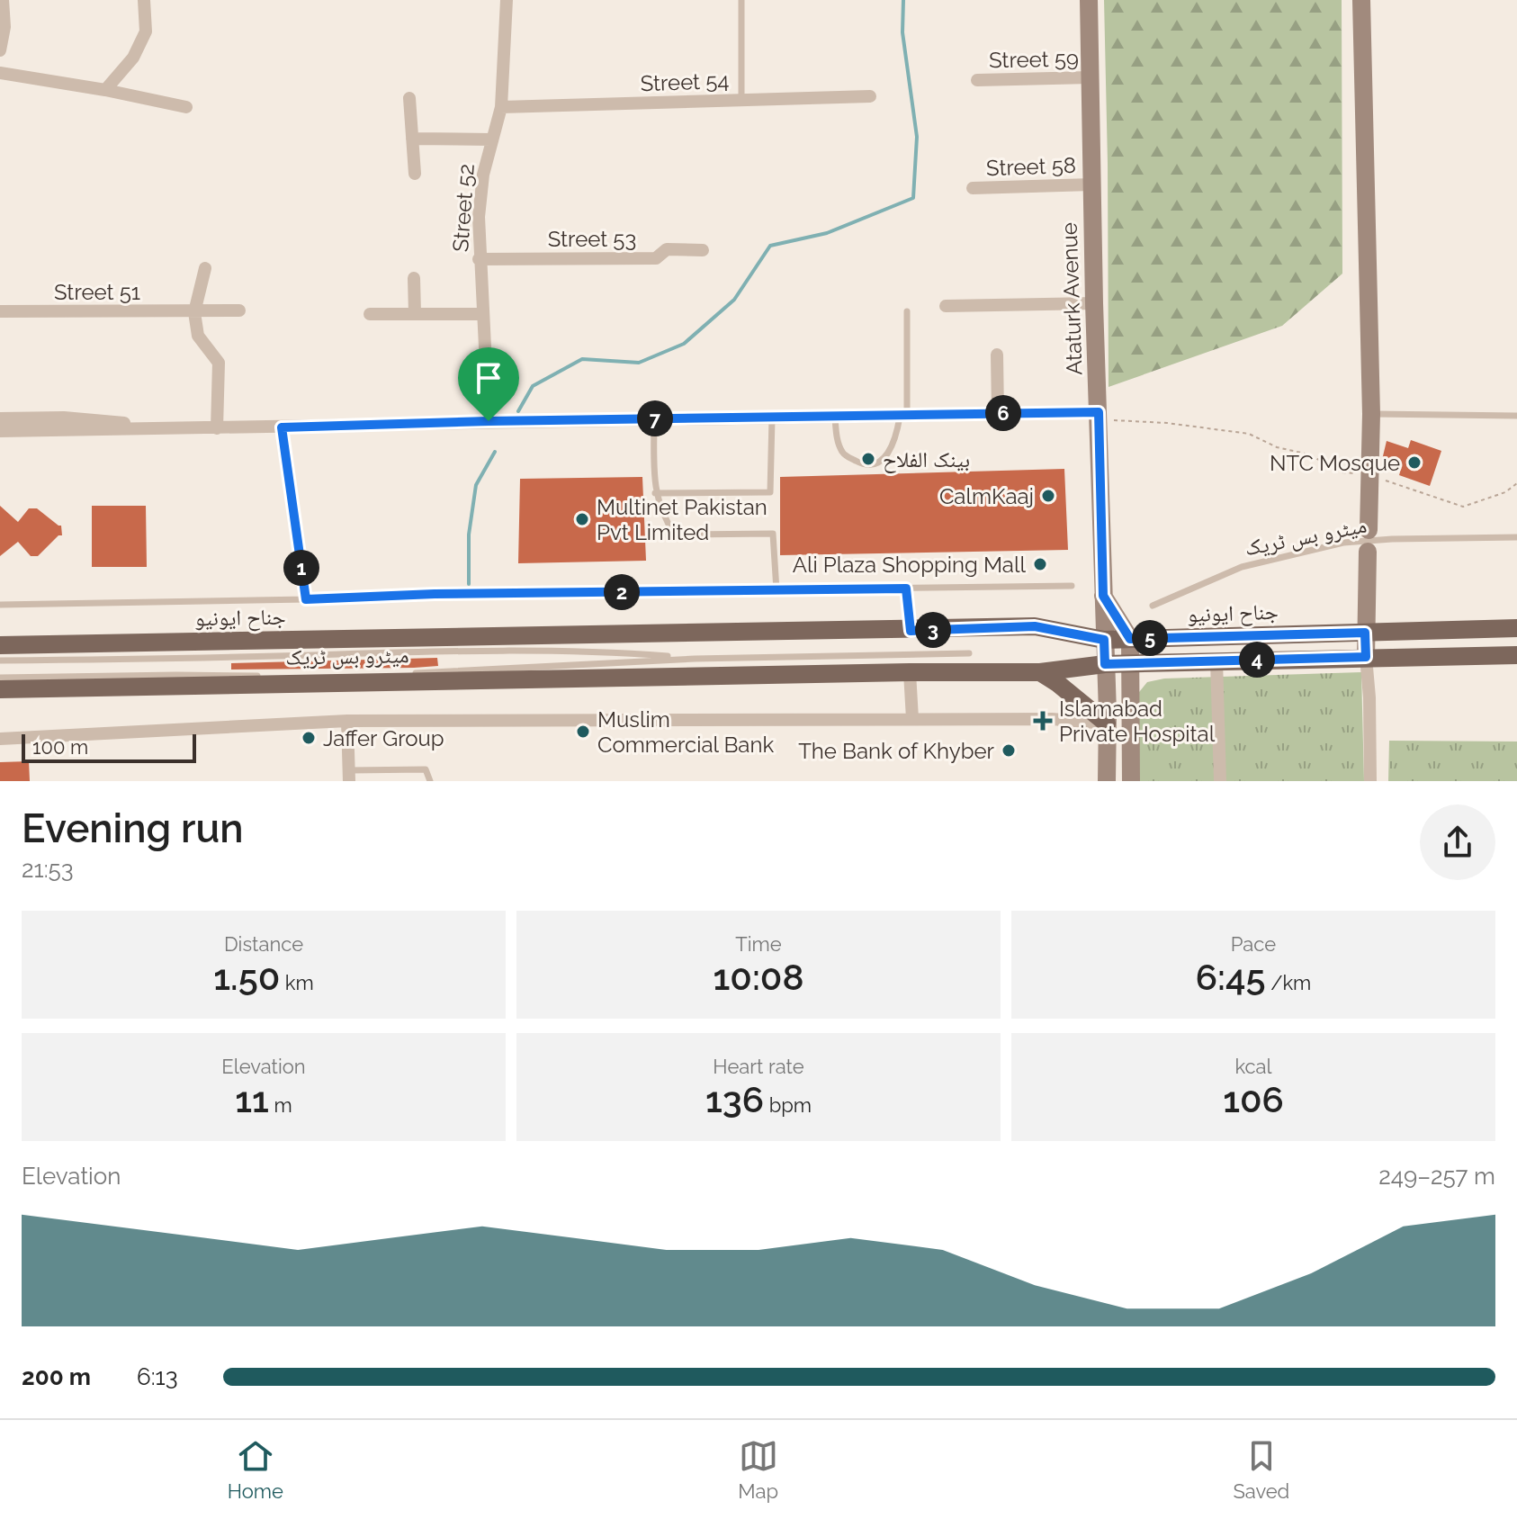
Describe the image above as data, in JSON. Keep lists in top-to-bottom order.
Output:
{
  "streets": {
    "main road": ["جناح ایونیو"],
    "street": [
      "Street 59",
      "Street 54",
      "Street 58",
      "Street 52",
      "Street 53",
      "Street 51",
      "Ataturk Avenue"
    ],
    "lane": ["میٹرو بس ٹریک"]
  },
  "crossings": [
    ["Street 59", "Ataturk Avenue"],
    ["Street 54", "Street 52"],
    ["Street 58", "Ataturk Avenue"],
    ["Street 52", "Street 53"],
    ["Ataturk Avenue", "جناح ایونیو"]
  ],
  "places": {
    "other": [
      "بینک الفلاح",
      "NTC Mosque",
      "CalmKaaj",
      "Multinet Pakistan Pvt Limited",
      "Ali Plaza Shopping Mall",
      "Muslim Commercial Bank",
      "Jaffer Group",
      "The Bank of Khyber"
    ],
    "health": ["Islamabad Private Hospital"]
  },
  "scale_bar": "100 m",
  "page": {
    "pins": [
      "6",
      "7",
      "1",
      "2",
      "3",
      "5",
      "4"
    ],
    "scale": "100 m",
    "heading": ["Evening run", "21:53"],
    "stats": [
      ["Distance", "1.50 km"],
      ["Time", "10:08"],
      ["Pace", "6:45 /km"],
      ["Elevation", "11 m"],
      ["Heart rate", "136 bpm"],
      ["kcal", "106"]
    ],
    "chart": ["Elevation", "249–257 m"],
    "list": [
      {
        "name": "200 m",
        "note": "6:13"
      }
    ],
    "tabs": ["Home", "Map", "Saved"]
  }
}
